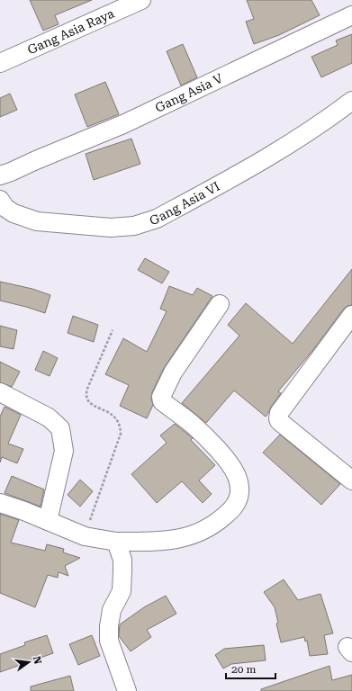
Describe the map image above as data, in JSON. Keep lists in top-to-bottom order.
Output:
{
  "streets": {
    "street": ["Gang Asia Raya", "Gang Asia V", "Gang Asia VI"]
  },
  "scale_bar": "20 m",
  "north": "right"
}
